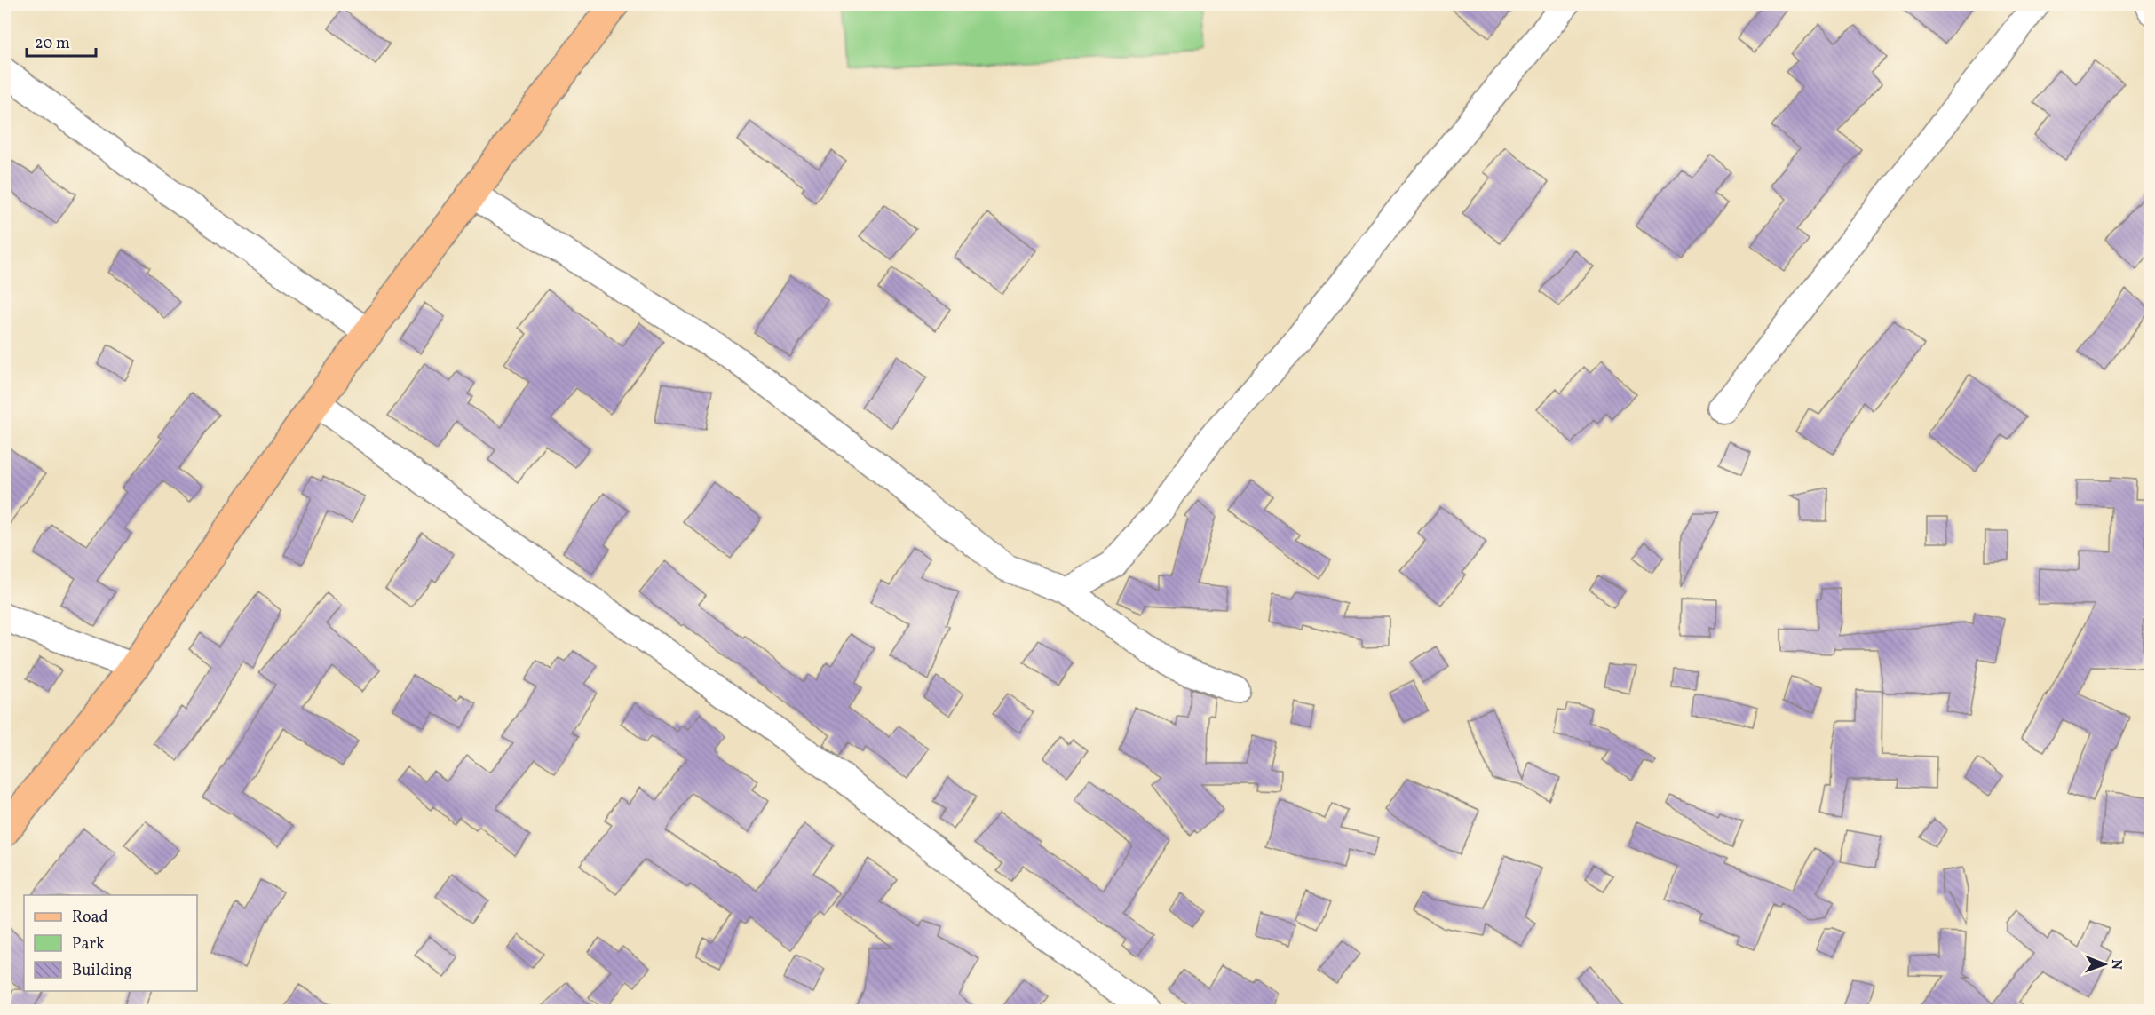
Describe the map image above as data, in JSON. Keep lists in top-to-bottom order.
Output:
{
  "legend": ["Road", "Park", "Building"],
  "scale_bar": "20 m",
  "north": "right"
}
